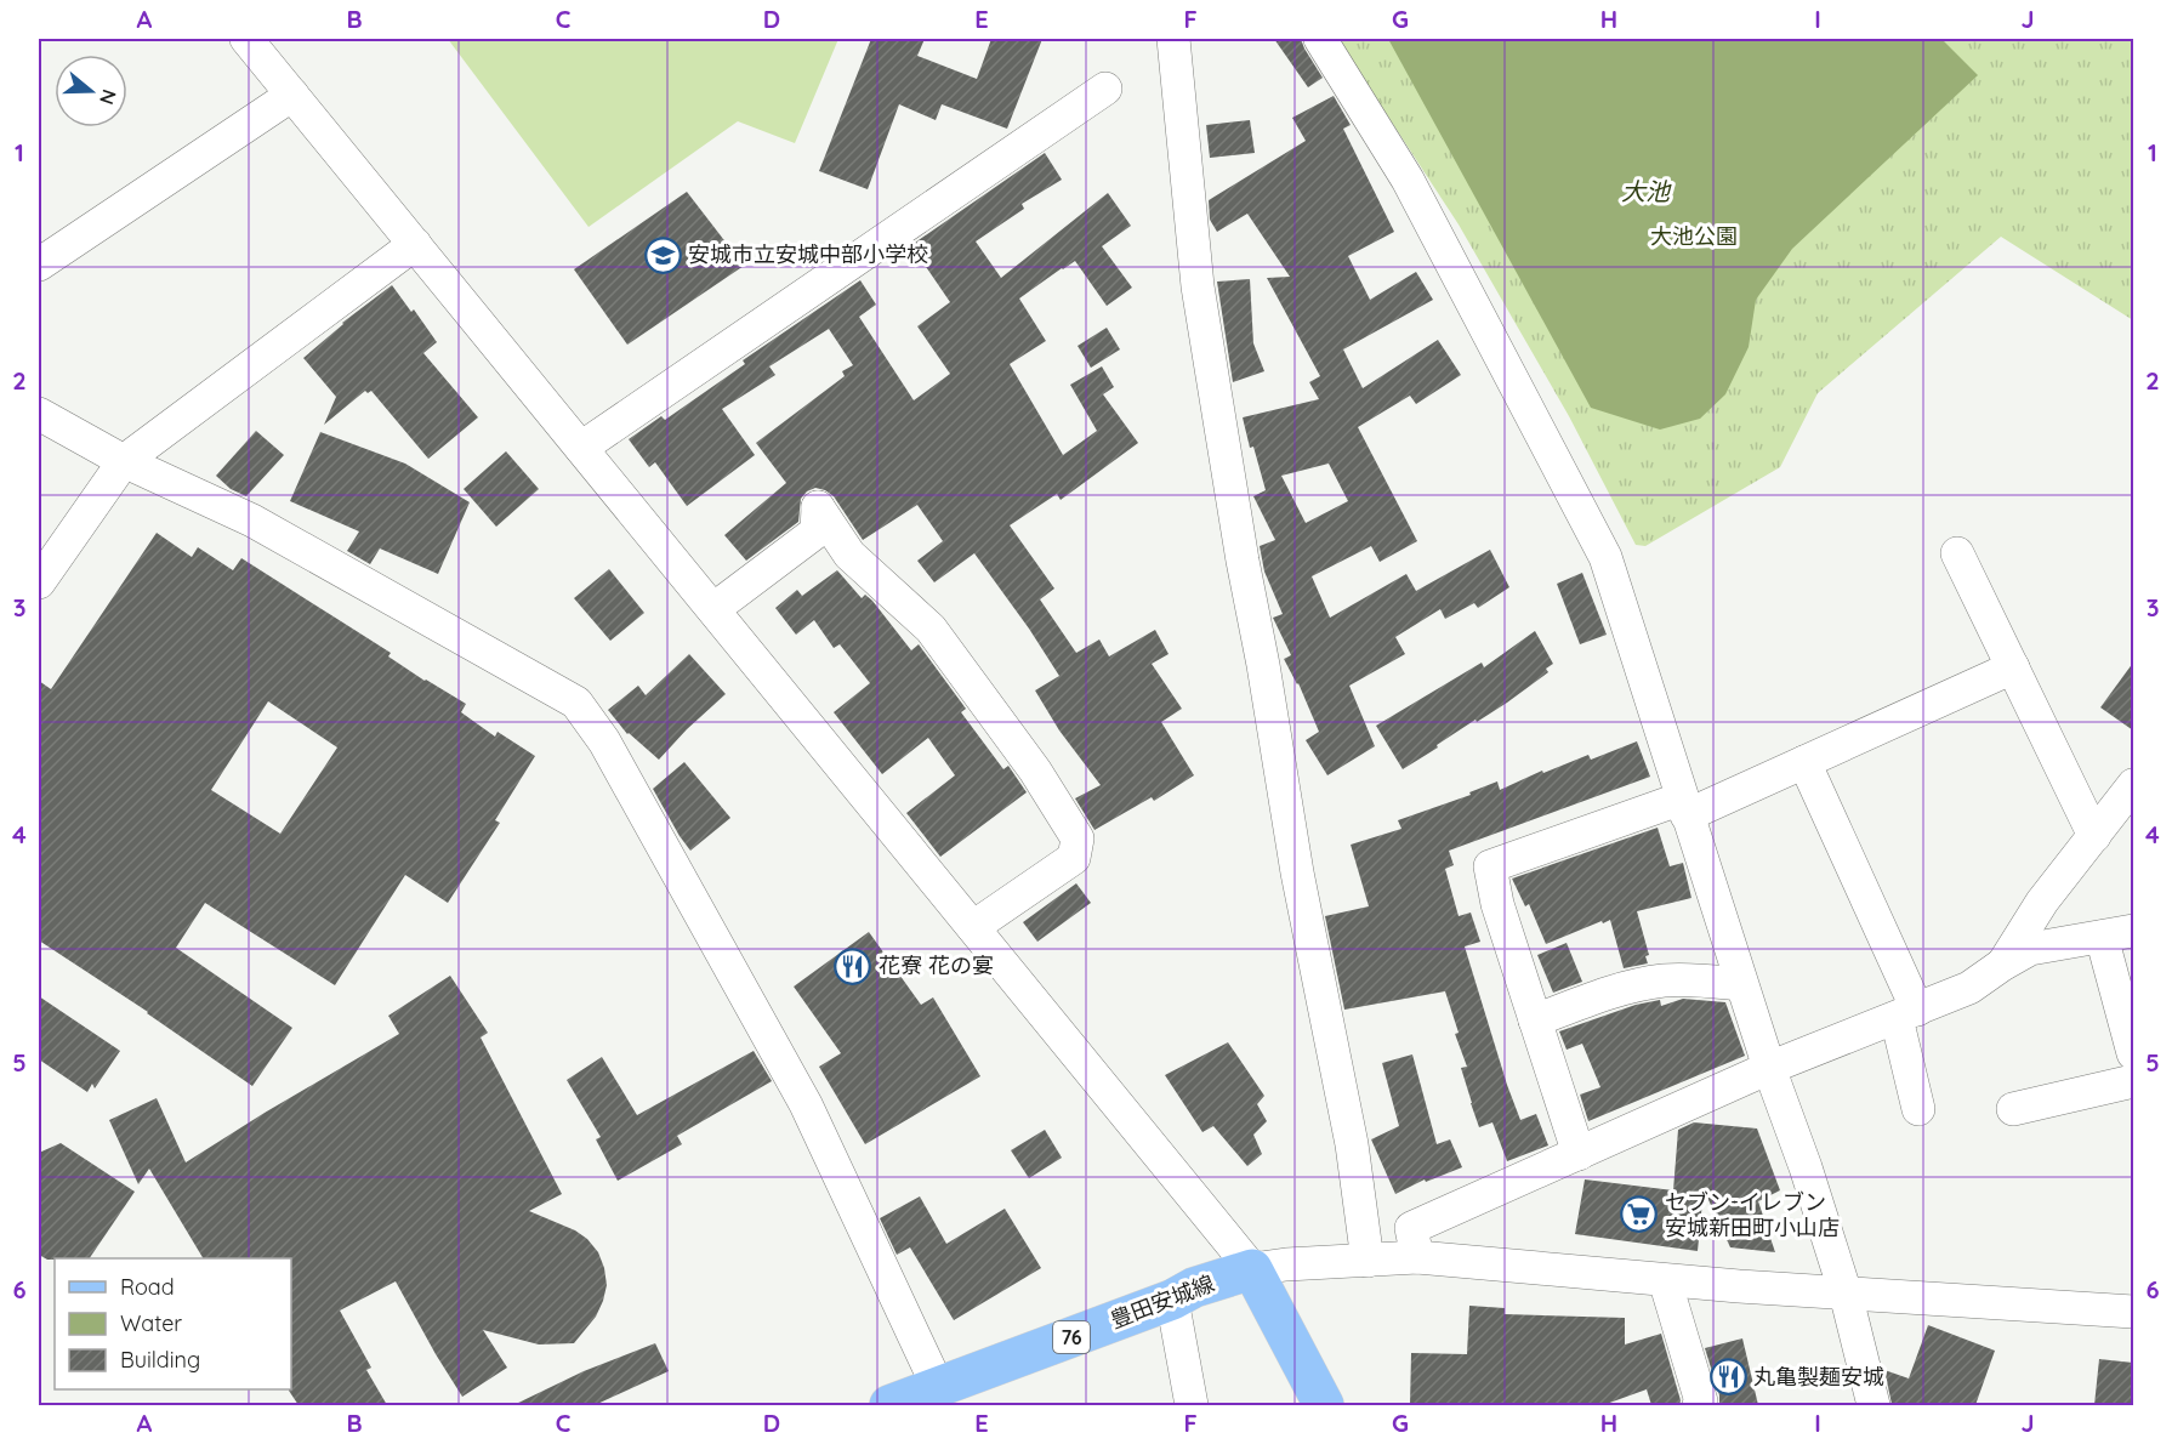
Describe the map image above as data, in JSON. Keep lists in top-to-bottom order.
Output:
{
  "streets": {
    "main road": ["豊田安城線", "76"]
  },
  "water": ["大池"],
  "parks": ["大池公園"],
  "places": {
    "school or university": ["安城市立安城中部小学校"],
    "restaurant": ["花寮 花の宴", "丸亀製麺安城"],
    "supermarket": ["セブン-イレブン 安城新田町小山店"]
  },
  "legend": ["Road", "Water", "Building"],
  "north": "right",
  "grid": {
    "columns": [
      "A",
      "B",
      "C",
      "D",
      "E",
      "F",
      "G",
      "H",
      "I",
      "J"
    ],
    "rows": [
      "1",
      "2",
      "3",
      "4",
      "5",
      "6"
    ]
  }
}
